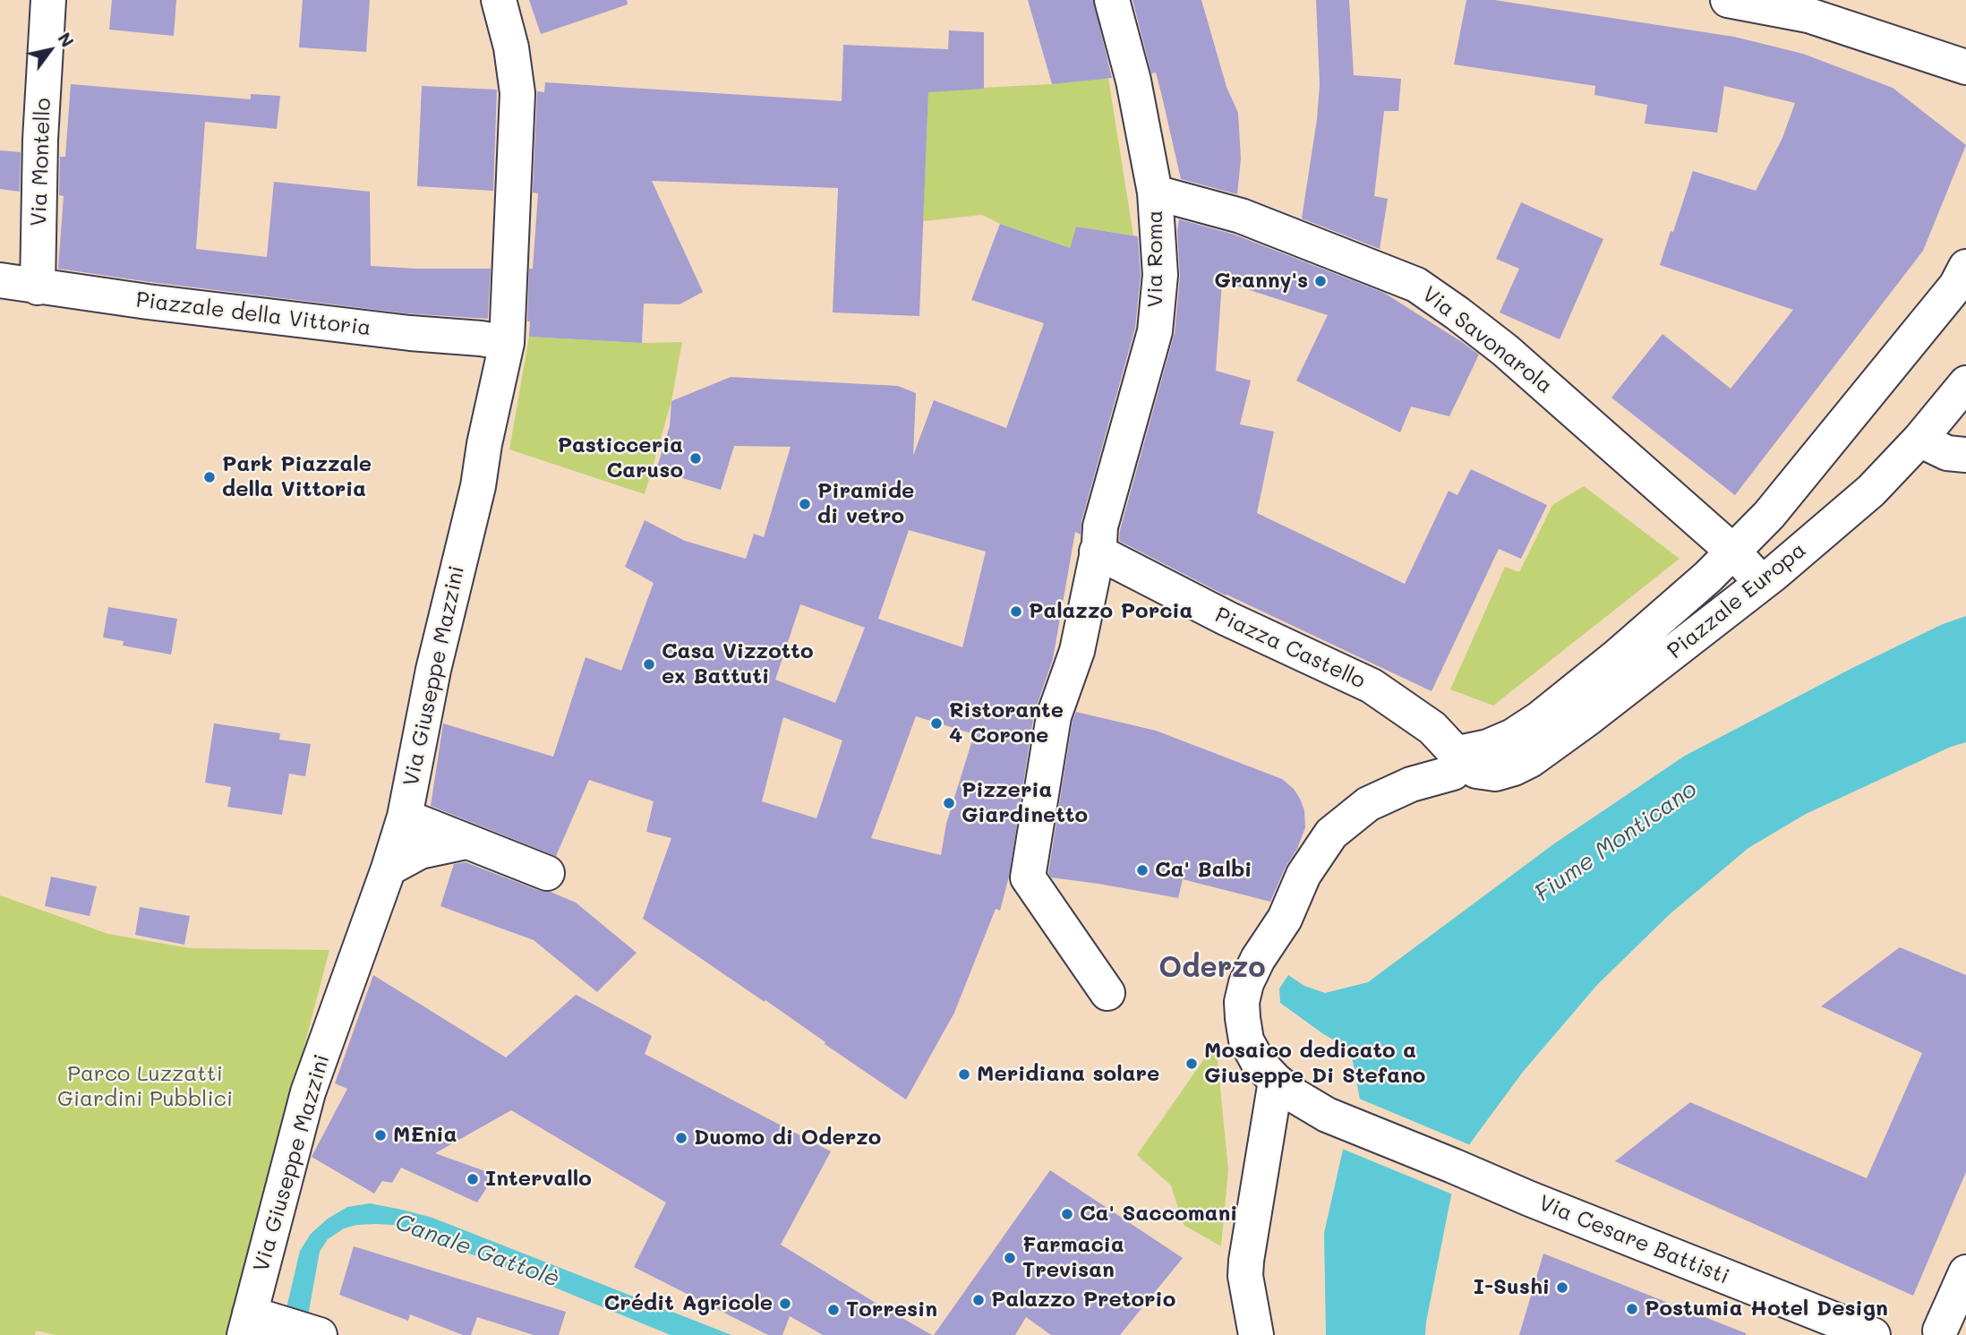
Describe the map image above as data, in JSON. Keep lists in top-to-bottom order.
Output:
{
  "streets": {
    "street": [
      "Via Montello",
      "Via Roma",
      "Piazzale della Vittoria",
      "Via Savonarola",
      "Piazzale Europa",
      "Piazza Castello",
      "Via Giuseppe Mazzini",
      "Via Cesare Battisti"
    ]
  },
  "crossings": [
    ["Via Montello", "Piazzale della Vittoria"],
    ["Via Roma", "Via Savonarola"],
    ["Via Roma", "Piazza Castello"],
    ["Piazzale della Vittoria", "Via Giuseppe Mazzini"],
    ["Via Savonarola", "Piazzale Europa"],
    ["Piazzale Europa", "Piazza Castello"]
  ],
  "districts": ["Oderzo"],
  "water": ["Fiume Monticano", "Canale Gattolè"],
  "parks": ["Parco Luzzatti Giardini Pubblici"],
  "places": [
    "Granny's",
    "Pasticceria Caruso",
    "Park Piazzale della Vittoria",
    "Piramide di vetro",
    "Palazzo Porcia",
    "Casa Vizzotto ex Battuti",
    "Ristorante 4 Corone",
    "Pizzeria Giardinetto",
    "Ca' Balbi",
    "Mosaico dedicato a Giuseppe Di Stefano",
    "Meridiana solare",
    "MEnia",
    "Duomo di Oderzo",
    "Intervallo",
    "Ca' Saccomani",
    "Farmacia Trevisan",
    "I-Sushi",
    "Palazzo Pretorio",
    "Crédit Agricole",
    "Postumia Hotel Design",
    "Torresin"
  ],
  "north": "top right"
}
